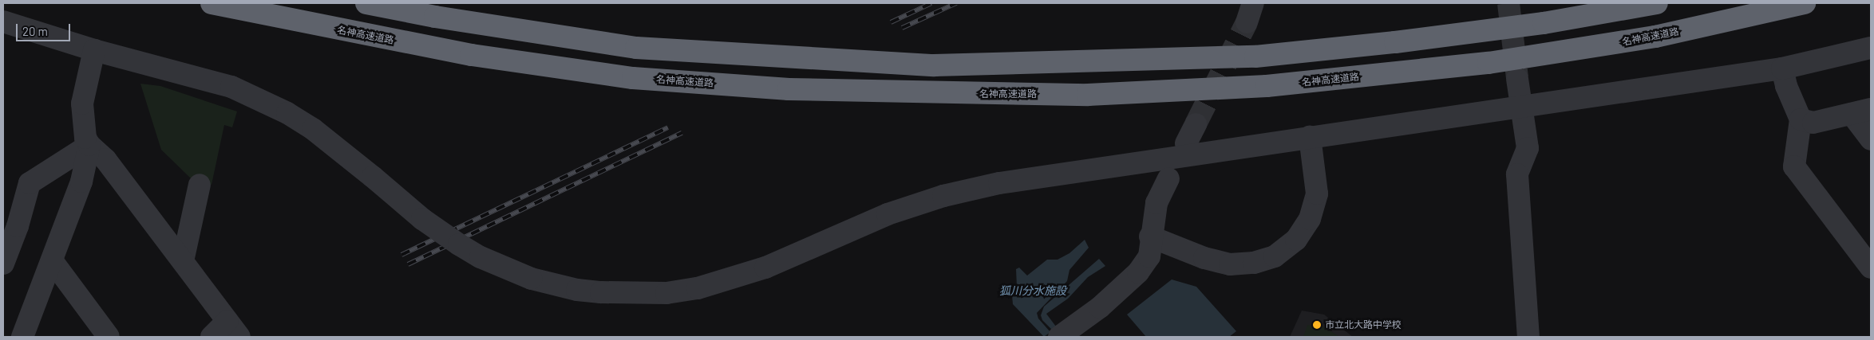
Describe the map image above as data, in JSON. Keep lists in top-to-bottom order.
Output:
{
  "streets": {
    "highway": ["名神高速道路"]
  },
  "water": ["狐川分水施設"],
  "places": ["市立北大路中学校"],
  "scale_bar": "20 m"
}
